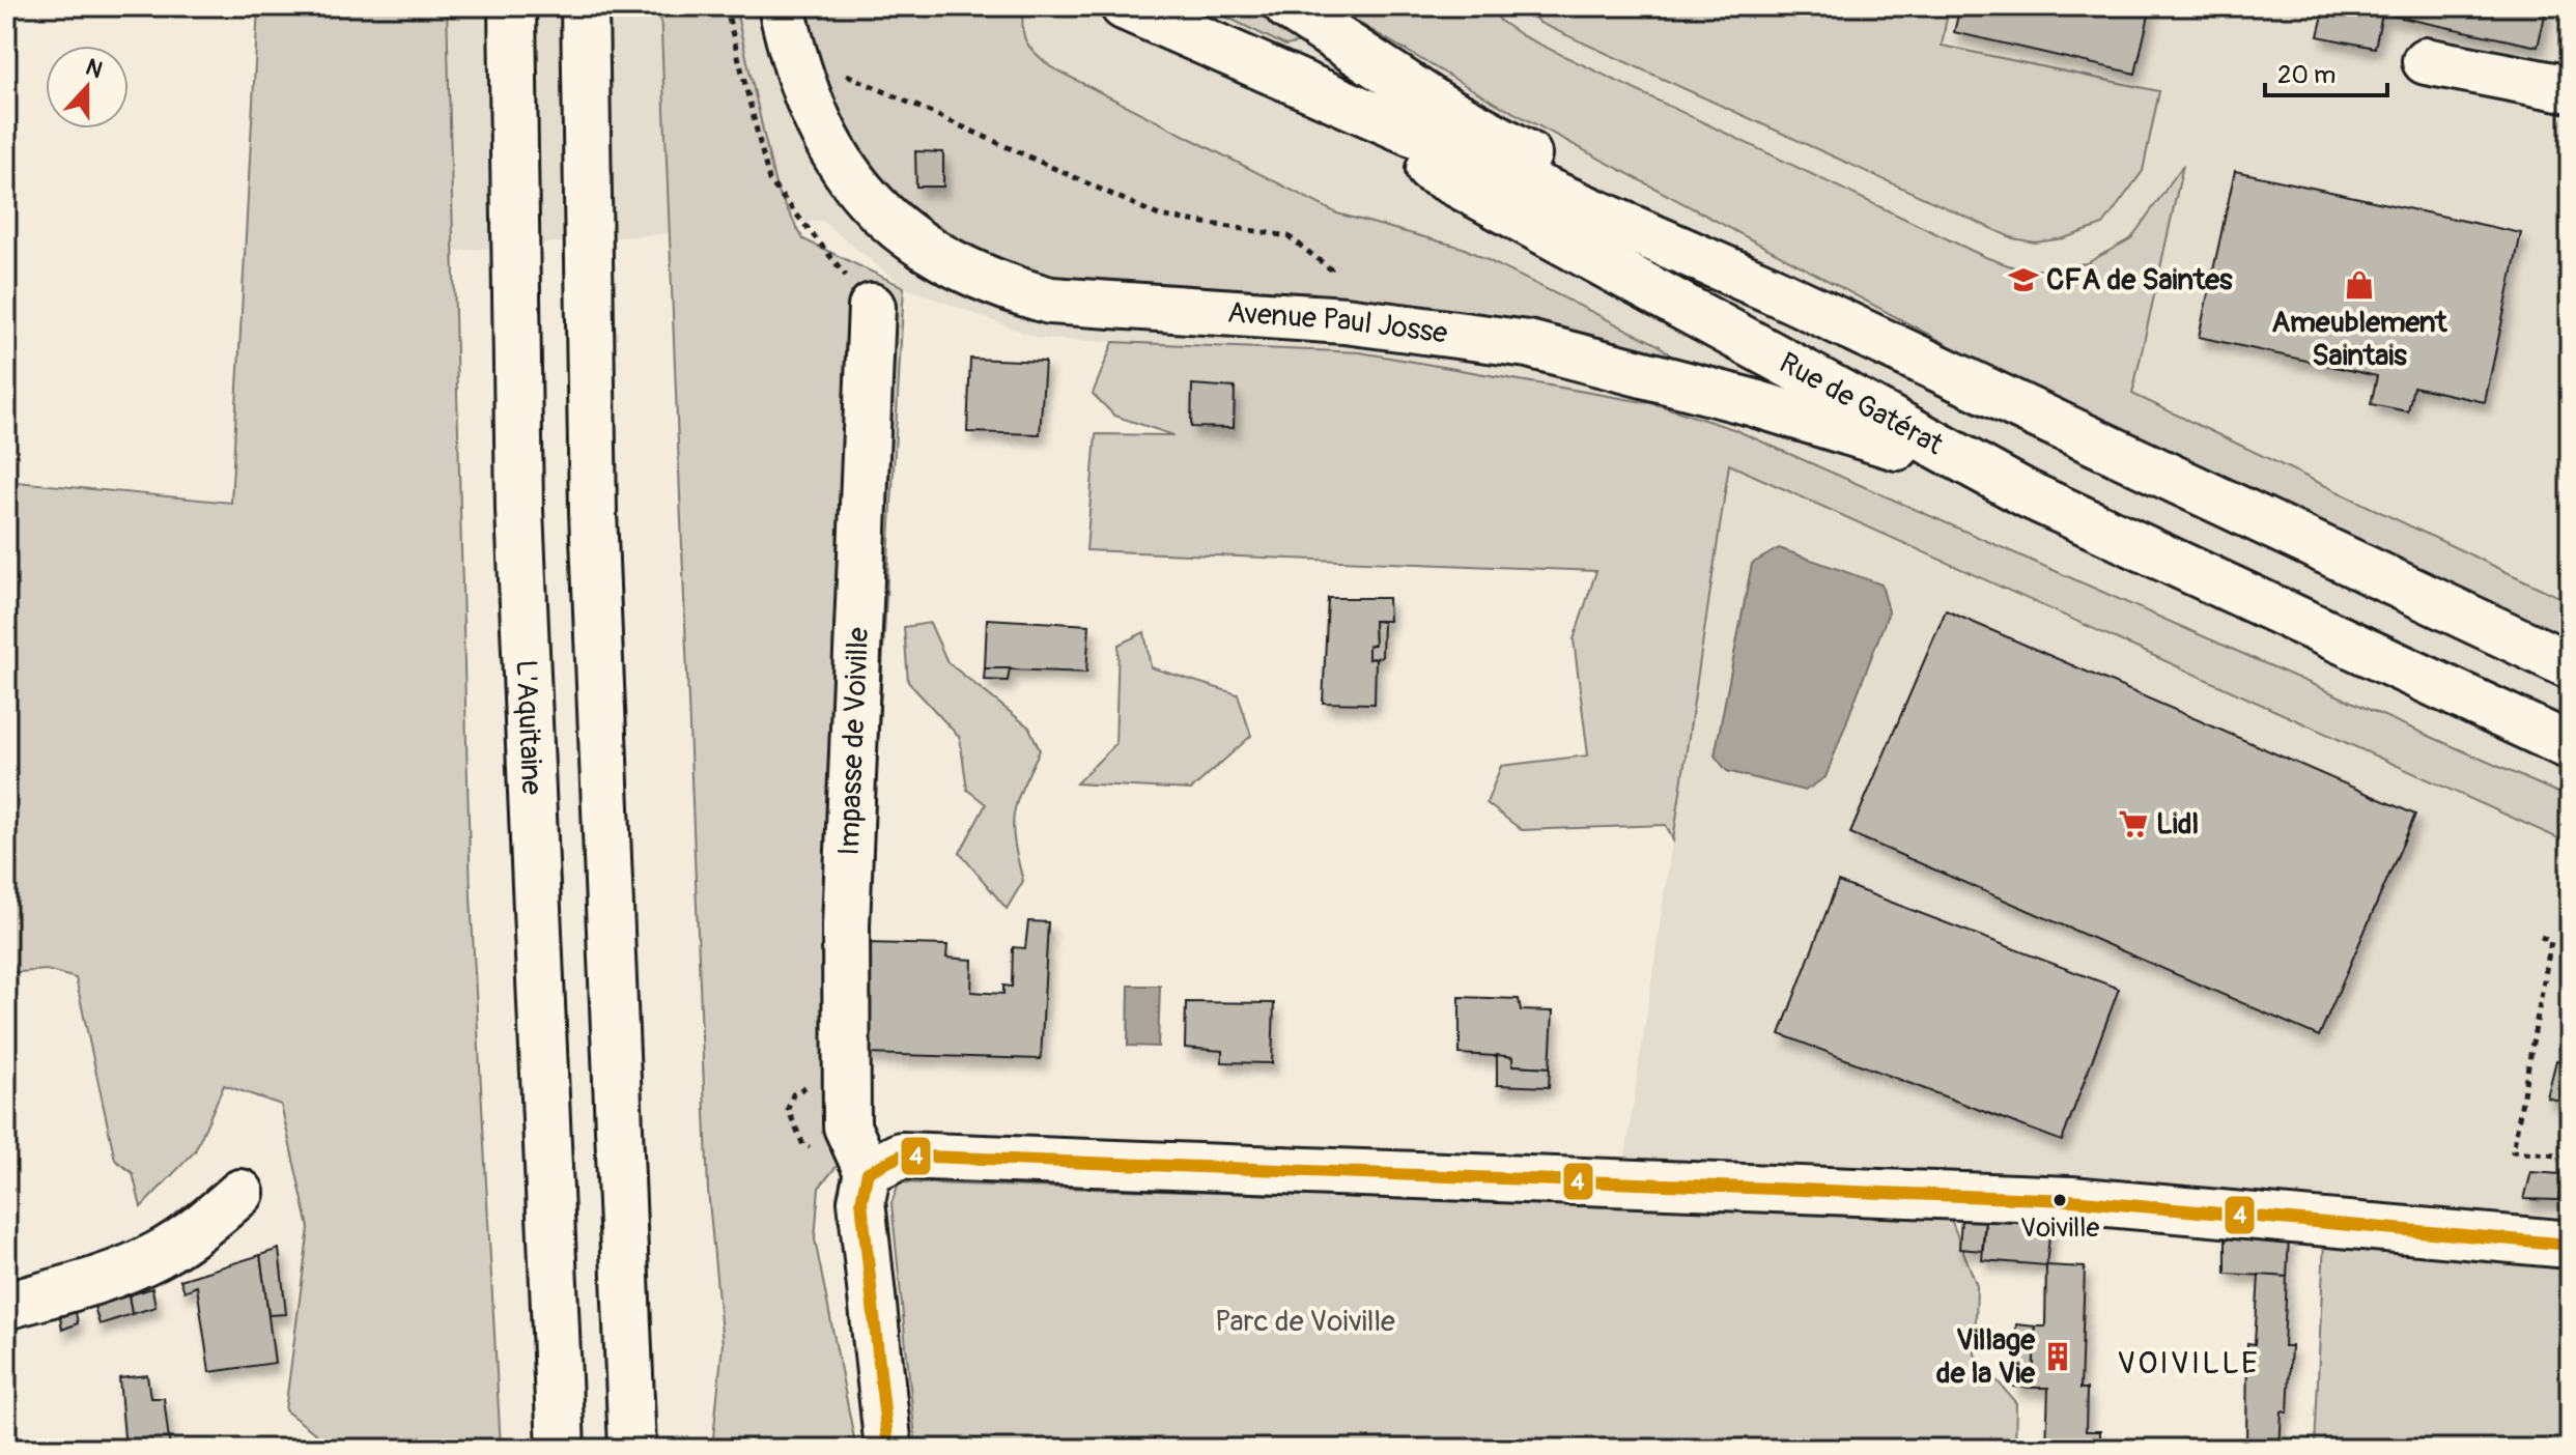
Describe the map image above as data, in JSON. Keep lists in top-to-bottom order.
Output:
{
  "streets": {
    "main road": [
      "Avenue Paul Josse",
      "Rue de Gatérat",
      "L'Aquitaine",
      "Impasse de Voiville"
    ]
  },
  "crossings": [
    ["Avenue Paul Josse", "Rue de Gatérat"]
  ],
  "districts": ["VOIVILLE"],
  "parks": ["Parc de Voiville"],
  "places": {
    "school or university": ["CFA de Saintes"],
    "shop": ["Ameublement Saintais"],
    "supermarket": ["Lidl"],
    "other": ["Voiville"],
    "building": ["Village de la Vie"]
  },
  "lines": ["transit line 4"],
  "scale_bar": "20 m",
  "north": "top"
}
